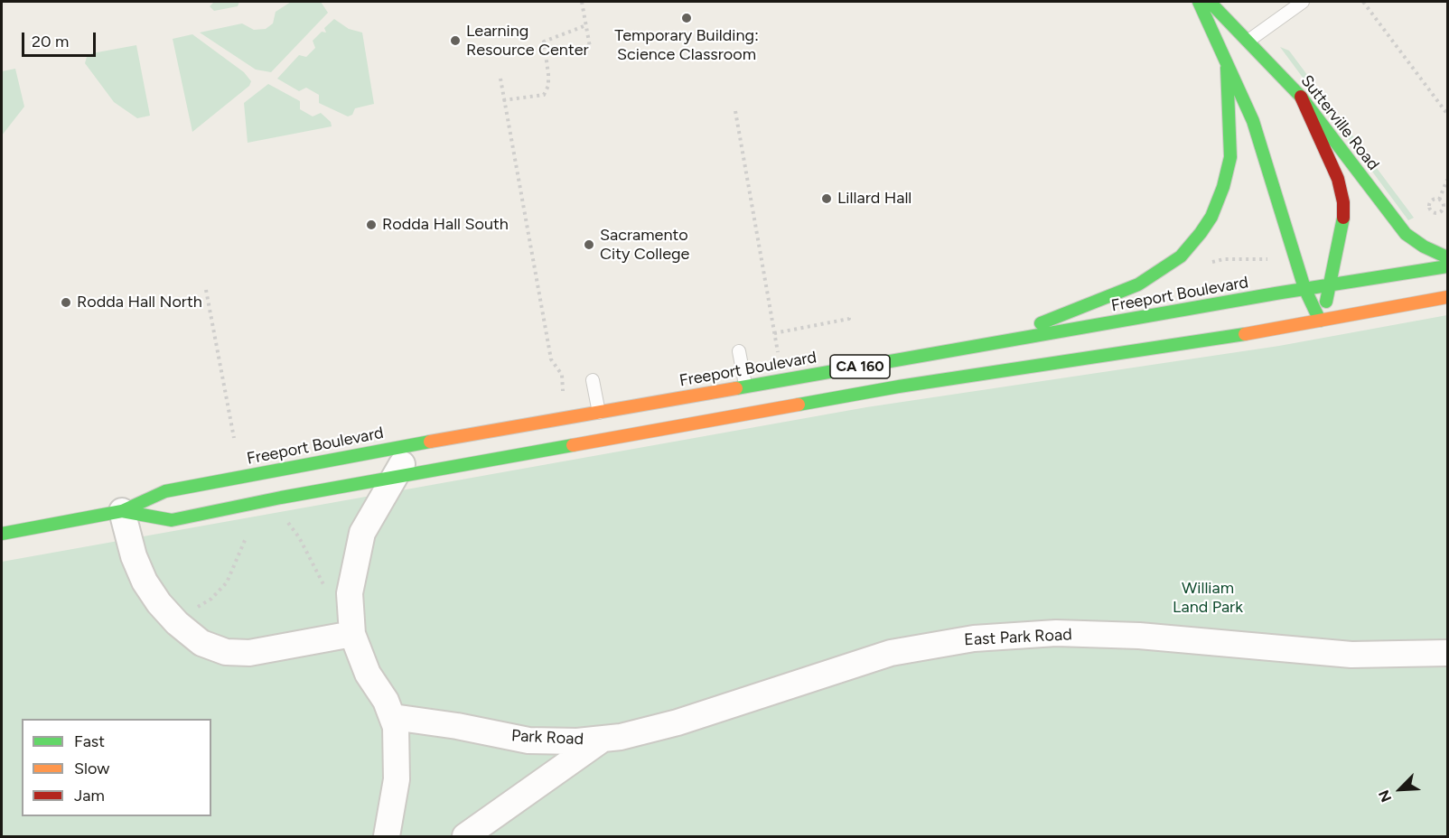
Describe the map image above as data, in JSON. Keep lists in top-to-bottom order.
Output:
{
  "streets": {
    "main road": ["Sutterville Road", "Freeport Boulevard", "CA 160"],
    "street": ["East Park Road", "Park Road"]
  },
  "crossings": [
    ["East Park Road", "Park Road"]
  ],
  "parks": ["William Land Park"],
  "places": [
    "Temporary Building: Science Classroom",
    "Learning Resource Center",
    "Lillard Hall",
    "Rodda Hall South",
    "Sacramento City College",
    "Rodda Hall North"
  ],
  "legend": ["Fast", "Slow", "Jam"],
  "scale_bar": "20 m",
  "north": "bottom left"
}
